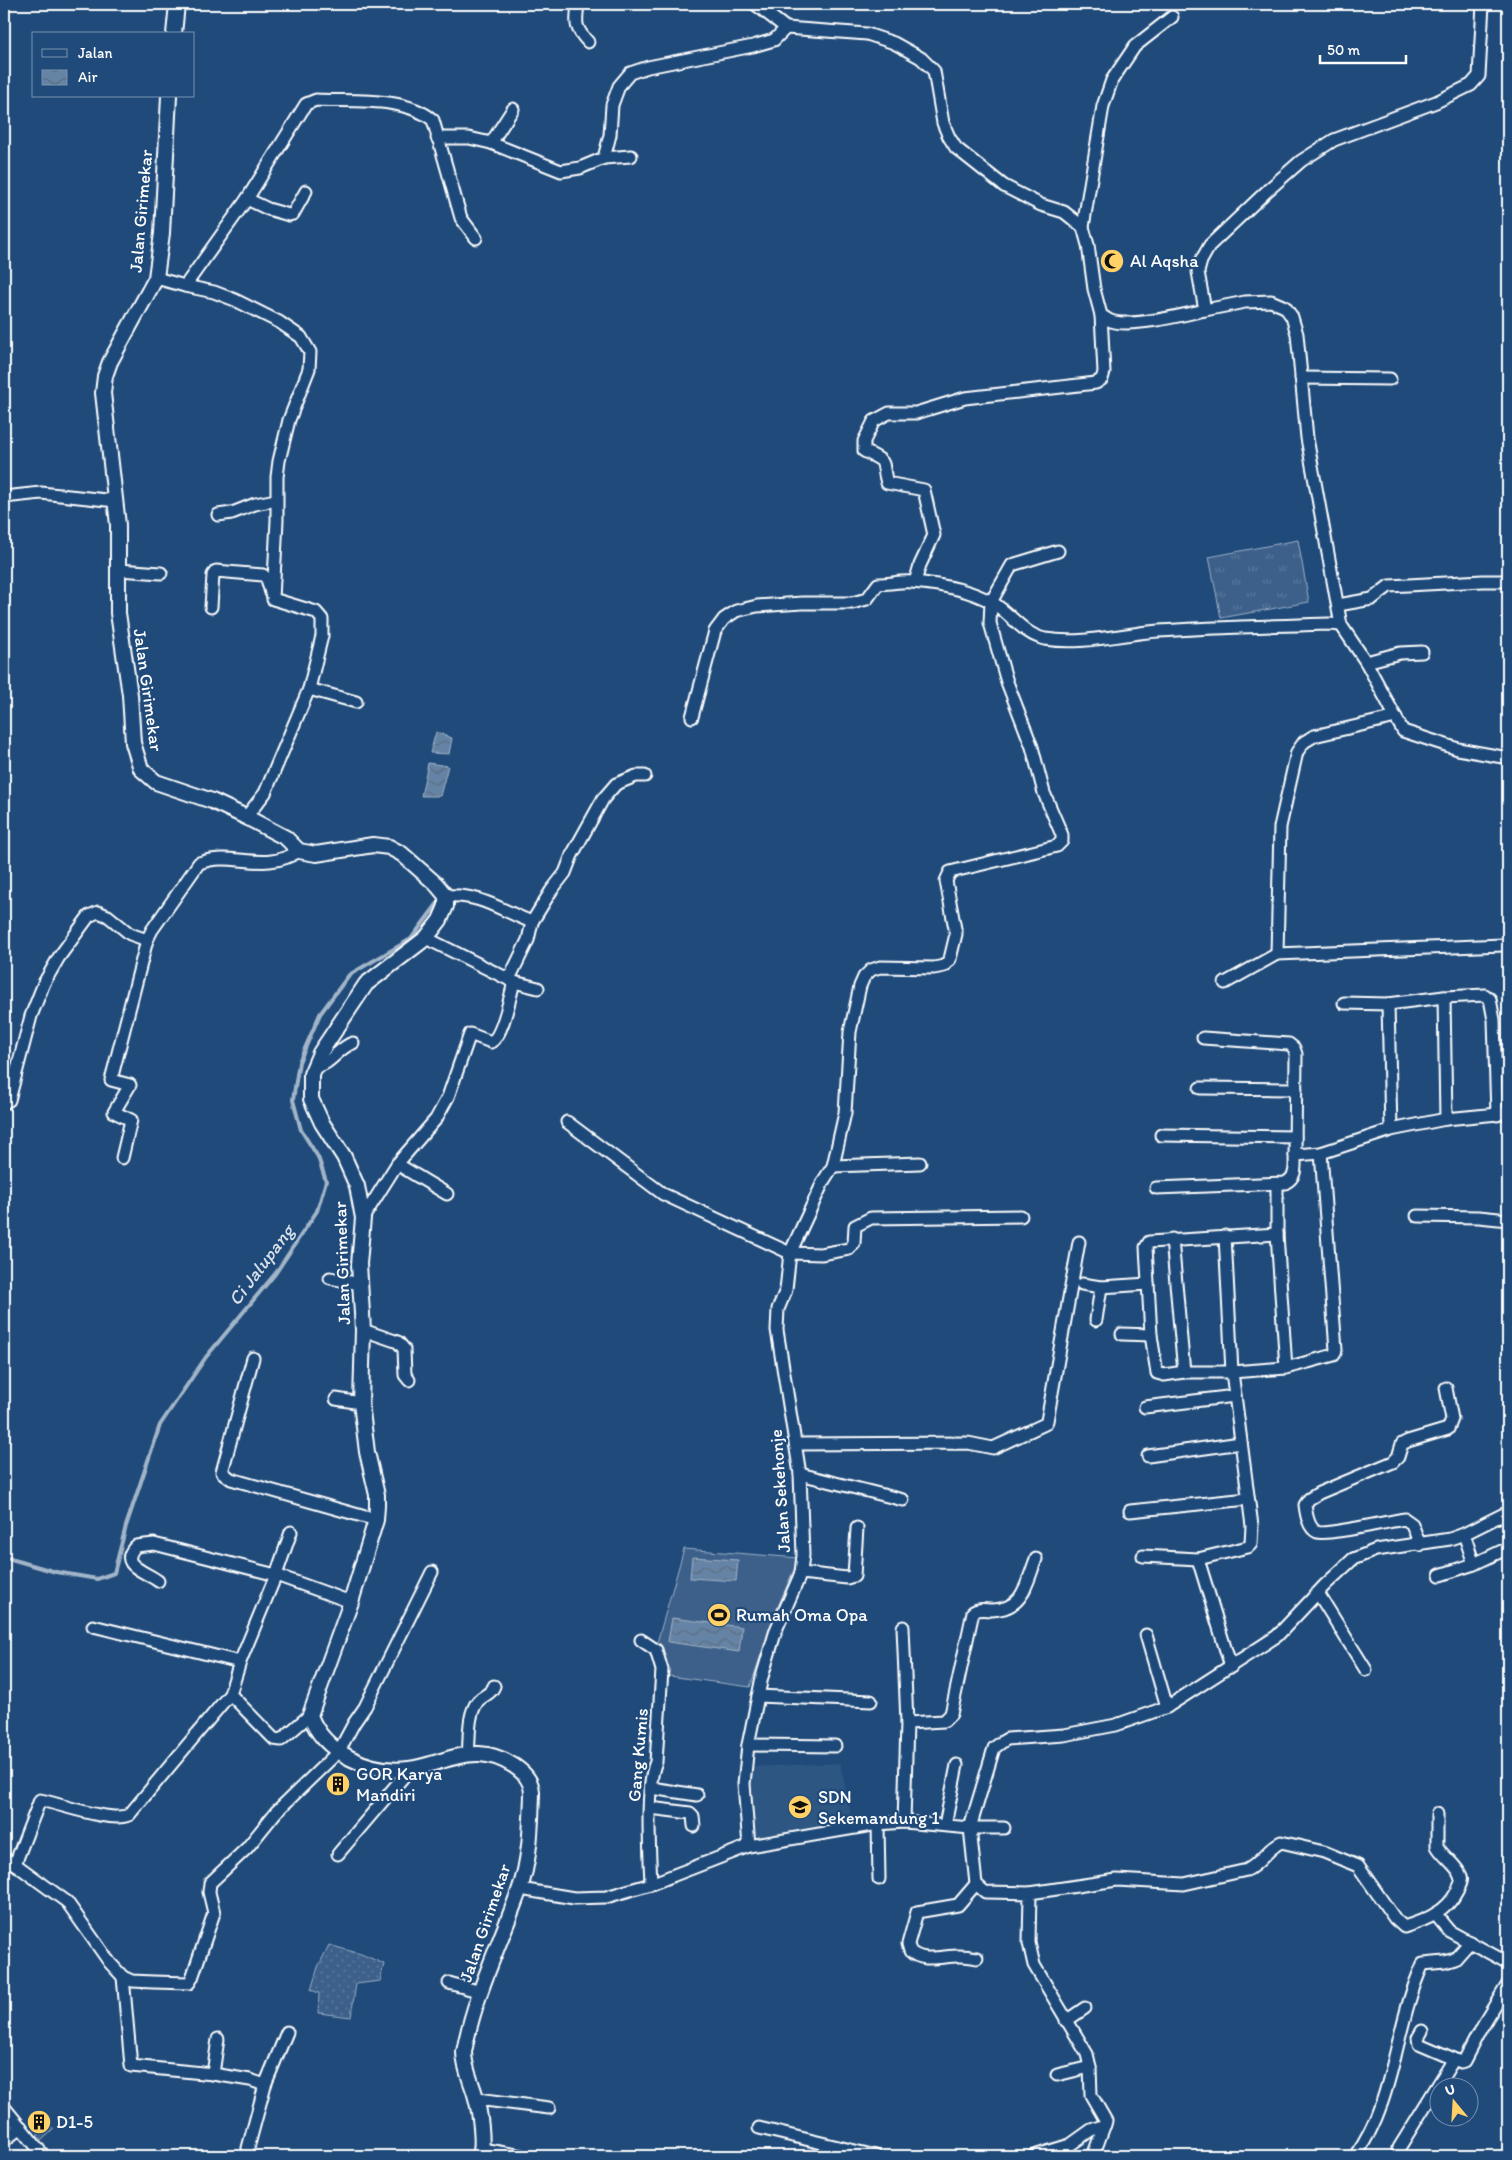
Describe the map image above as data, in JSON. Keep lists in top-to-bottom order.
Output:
{
  "streets": {
    "street": ["Jalan Girimekar", "Jalan Sekehonje", "Gang Kumis"]
  },
  "water": ["Ci Jalupang"],
  "places": {
    "mosque": ["Al Aqsha"],
    "sports": ["Rumah Oma Opa"],
    "building": ["GOR Karya Mandiri", "D1-5"],
    "school or university": ["SDN Sekemandung 1"]
  },
  "legend": ["Jalan", "Air"],
  "scale_bar": "50 m",
  "north": "top"
}
